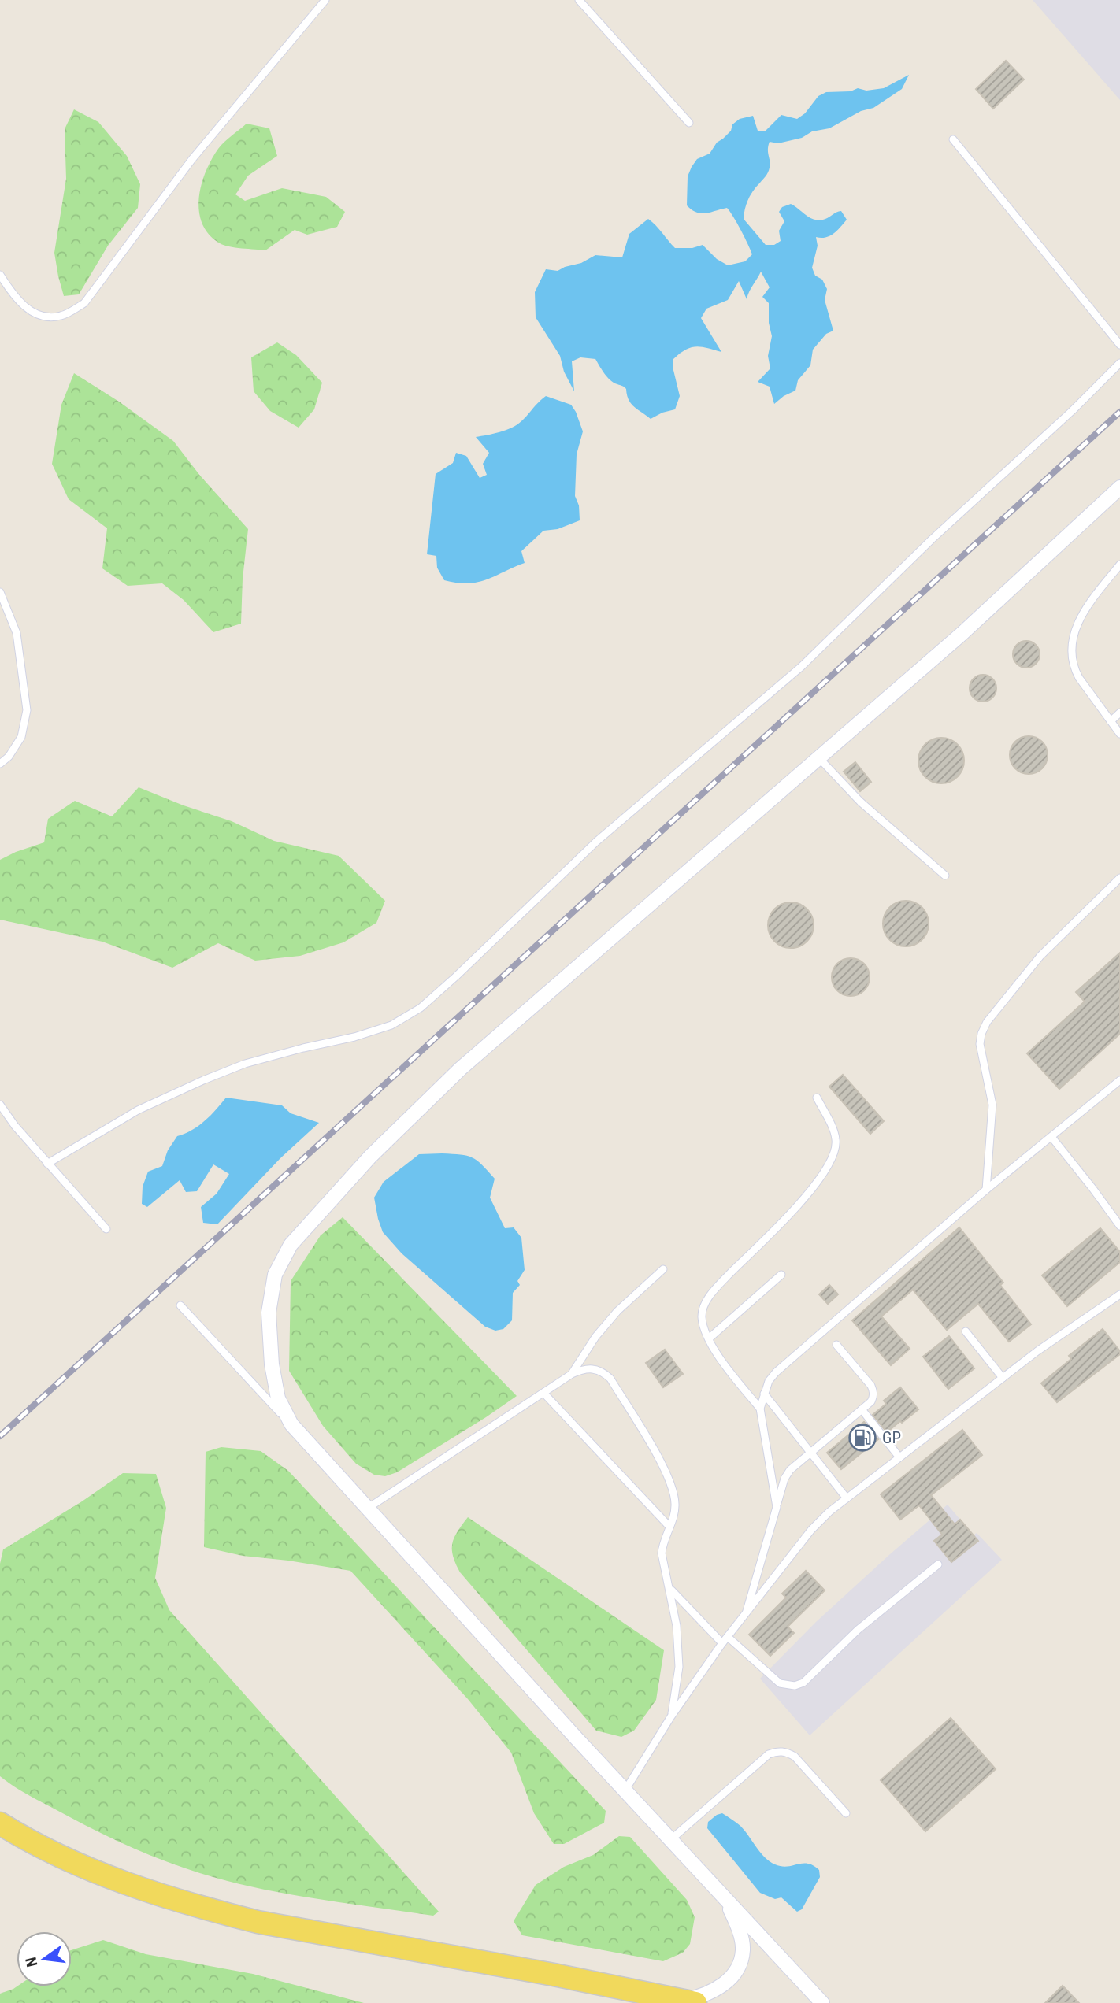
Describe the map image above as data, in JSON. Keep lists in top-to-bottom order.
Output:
{
  "places": {
    "fuel station": ["GP"]
  },
  "north": "left"
}
